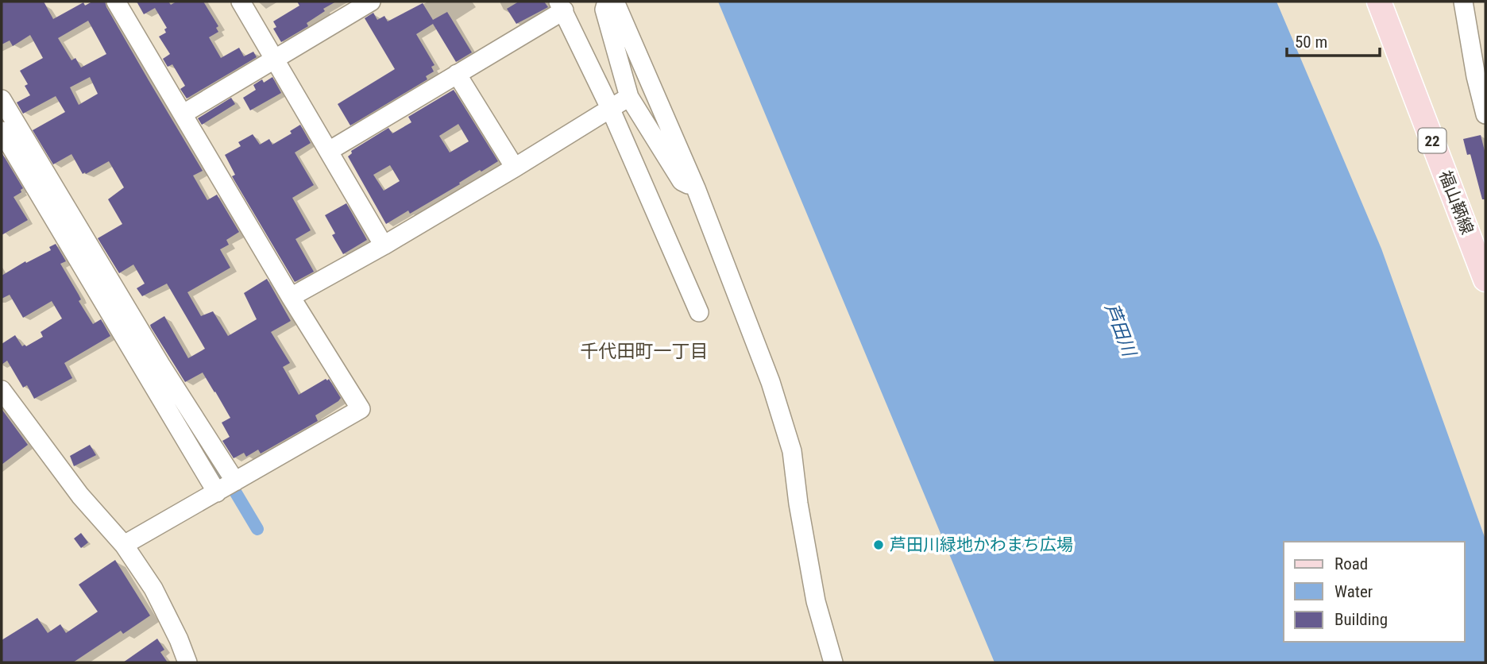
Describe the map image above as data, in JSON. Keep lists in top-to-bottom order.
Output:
{
  "streets": {
    "main road": ["22", "福山鞆線"]
  },
  "districts": ["千代田町一丁目"],
  "water": ["芦田川"],
  "places": ["芦田川緑地かわまち広場"],
  "legend": ["Road", "Water", "Building"],
  "scale_bar": "50 m"
}
